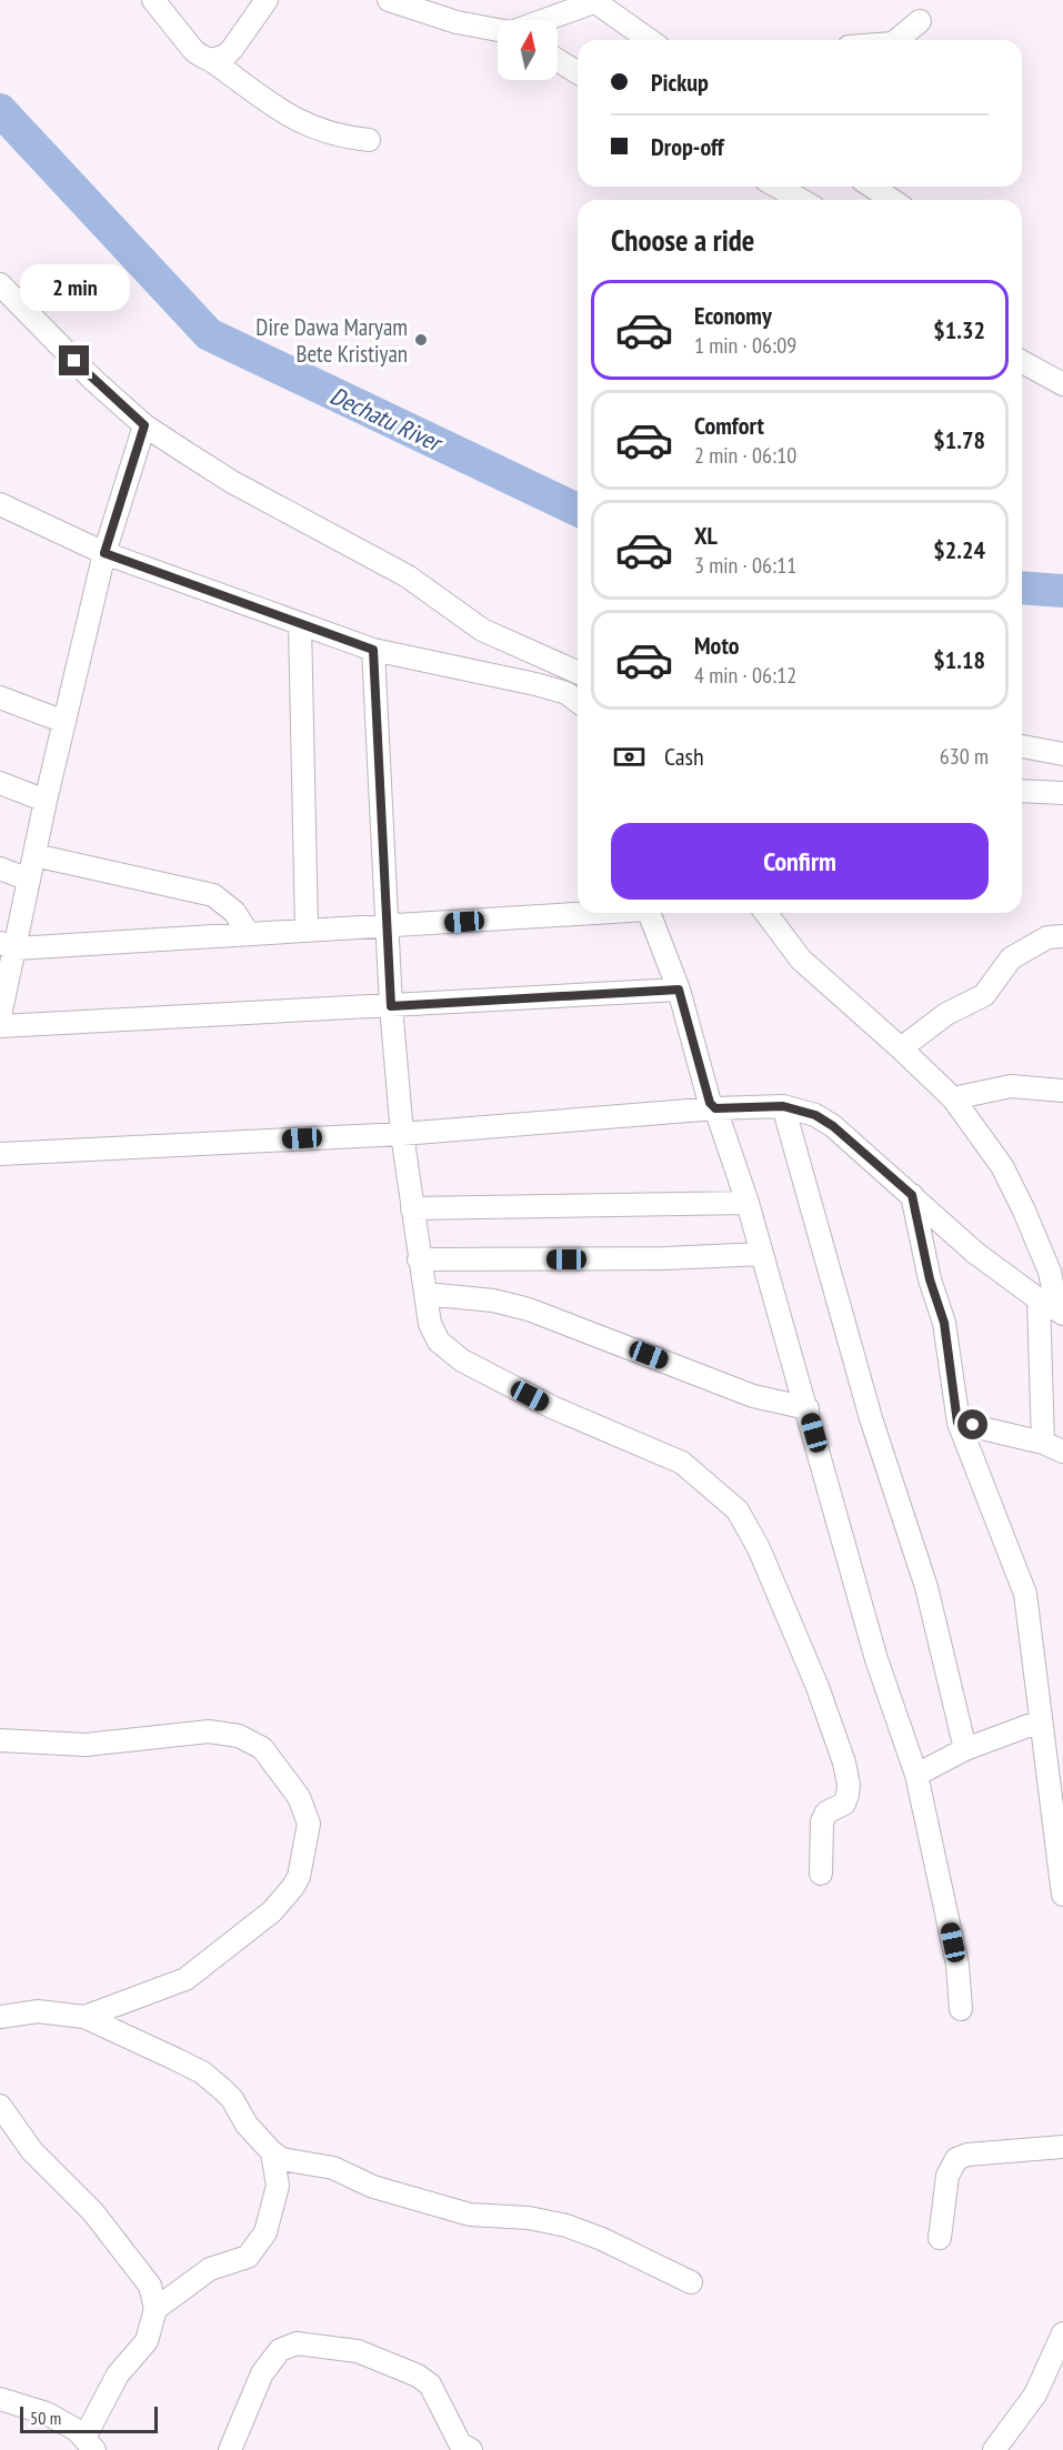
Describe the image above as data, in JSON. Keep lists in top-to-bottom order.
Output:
{
  "water": ["Dechatu River"],
  "places": ["Dire Dawa Maryam Bete Kristiyan"],
  "scale_bar": "50 m",
  "north": "top",
  "page": {
    "banner": ["Pickup", "Drop-off"],
    "heading": "Choose a ride",
    "bubble": "2 min",
    "list": [
      {
        "name": "Economy",
        "note": "1 min · 06:09",
        "value": "$1.32"
      },
      {
        "name": "Comfort",
        "note": "2 min · 06:10",
        "value": "$1.78"
      },
      {
        "name": "XL",
        "note": "3 min · 06:11",
        "value": "$2.24"
      },
      {
        "name": "Moto",
        "note": "4 min · 06:12",
        "value": "$1.18"
      }
    ],
    "pay": ["Cash", "630 m"],
    "buttons": "Confirm",
    "scale": "50 m"
  }
}
